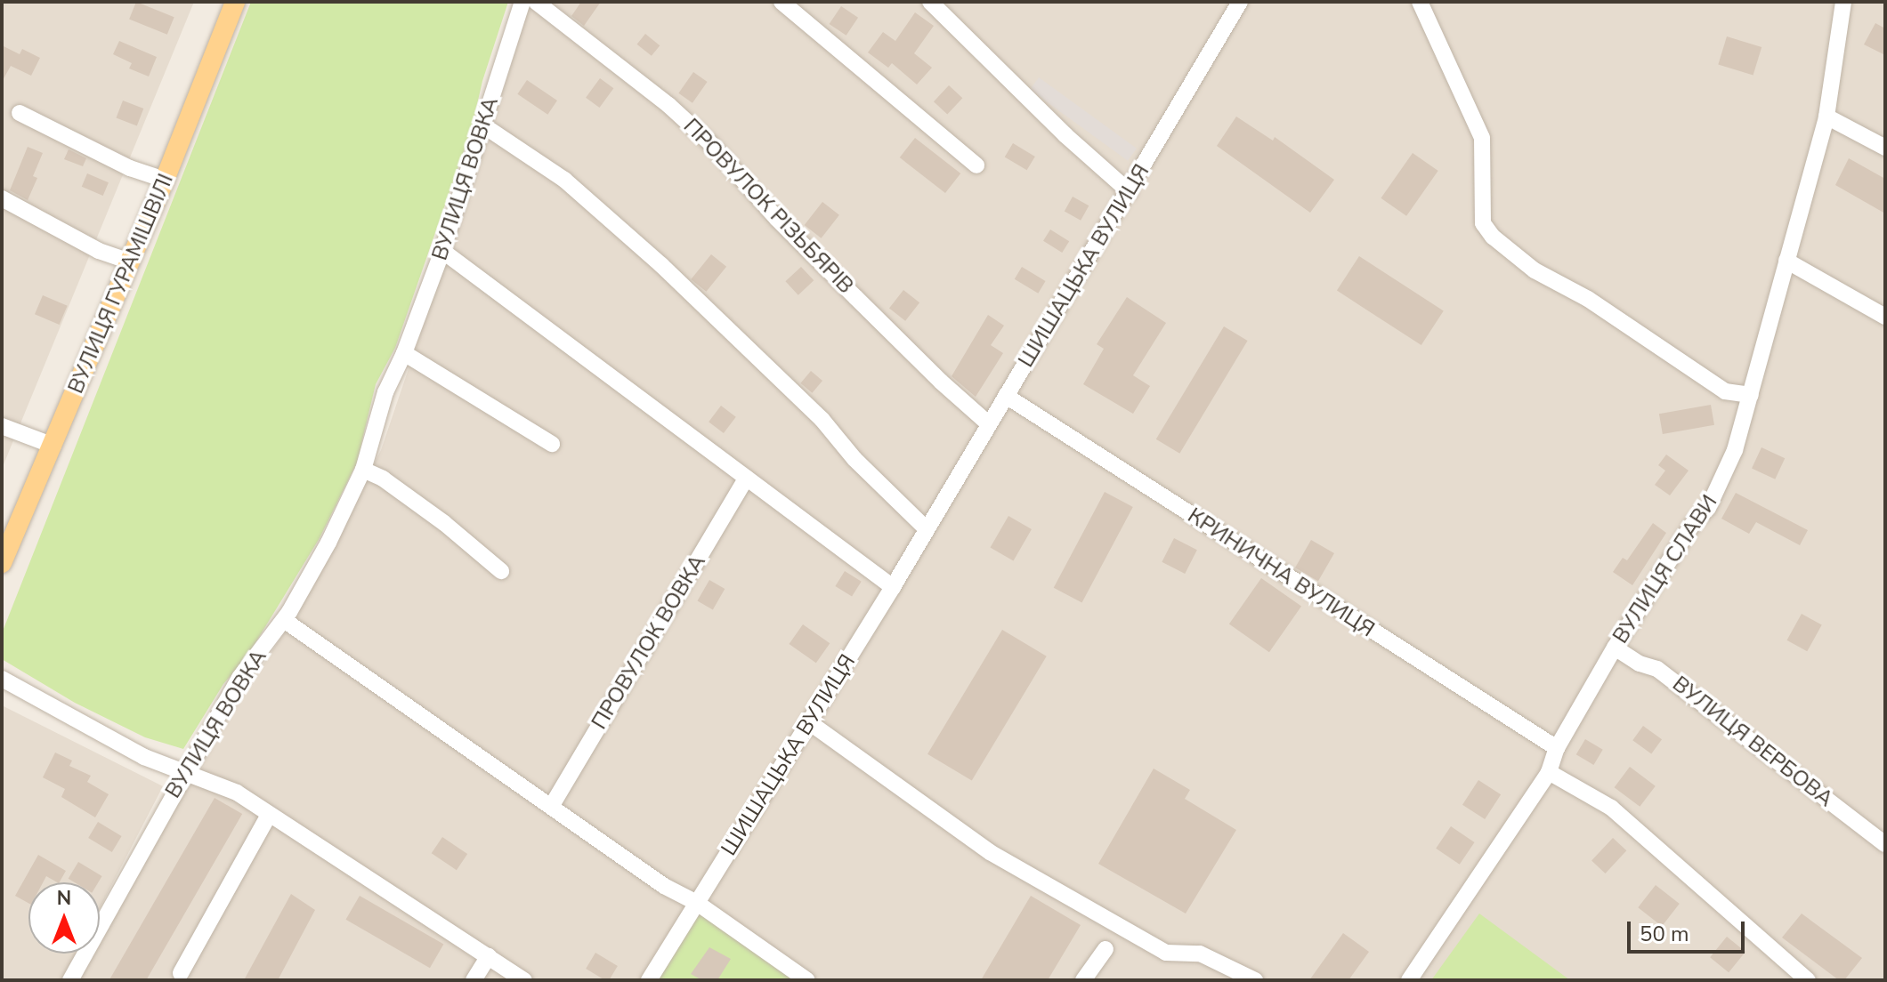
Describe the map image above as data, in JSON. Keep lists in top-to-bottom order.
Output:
{
  "streets": {
    "main road": ["ВУЛИЦЯ ГУРАМІШВІЛІ"],
    "street": [
      "ВУЛИЦЯ ВОВКА",
      "ПРОВУЛОК РІЗЬБЯРІВ",
      "ШИШАЦЬКА ВУЛИЦЯ",
      "ВУЛИЦЯ СЛАВИ",
      "КРИНИЧНА ВУЛИЦЯ",
      "ПРОВУЛОК ВОВКА",
      "ВУЛИЦЯ ВЕРБОВА"
    ]
  },
  "crossings": [
    ["ПРОВУЛОК РІЗЬБЯРІВ", "ШИШАЦЬКА ВУЛИЦЯ"],
    ["ШИШАЦЬКА ВУЛИЦЯ", "КРИНИЧНА ВУЛИЦЯ"],
    ["ВУЛИЦЯ СЛАВИ", "КРИНИЧНА ВУЛИЦЯ"],
    ["ВУЛИЦЯ СЛАВИ", "ВУЛИЦЯ ВЕРБОВА"]
  ],
  "scale_bar": "50 m",
  "north": "top"
}
